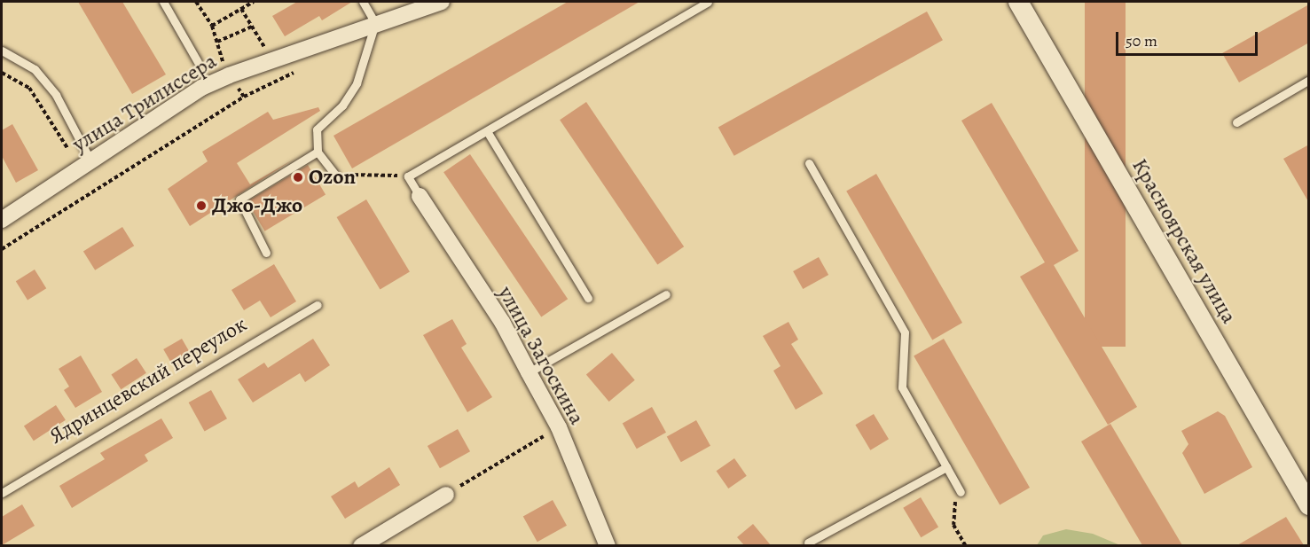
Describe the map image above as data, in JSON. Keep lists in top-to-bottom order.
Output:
{
  "streets": {
    "street": ["улица Трилиссера", "Красноярская улица", "улица Загоскина"],
    "lane": ["Ядринцевский переулок"]
  },
  "places": ["Ozon", "Джо-Джо"],
  "scale_bar": "50 m"
}
